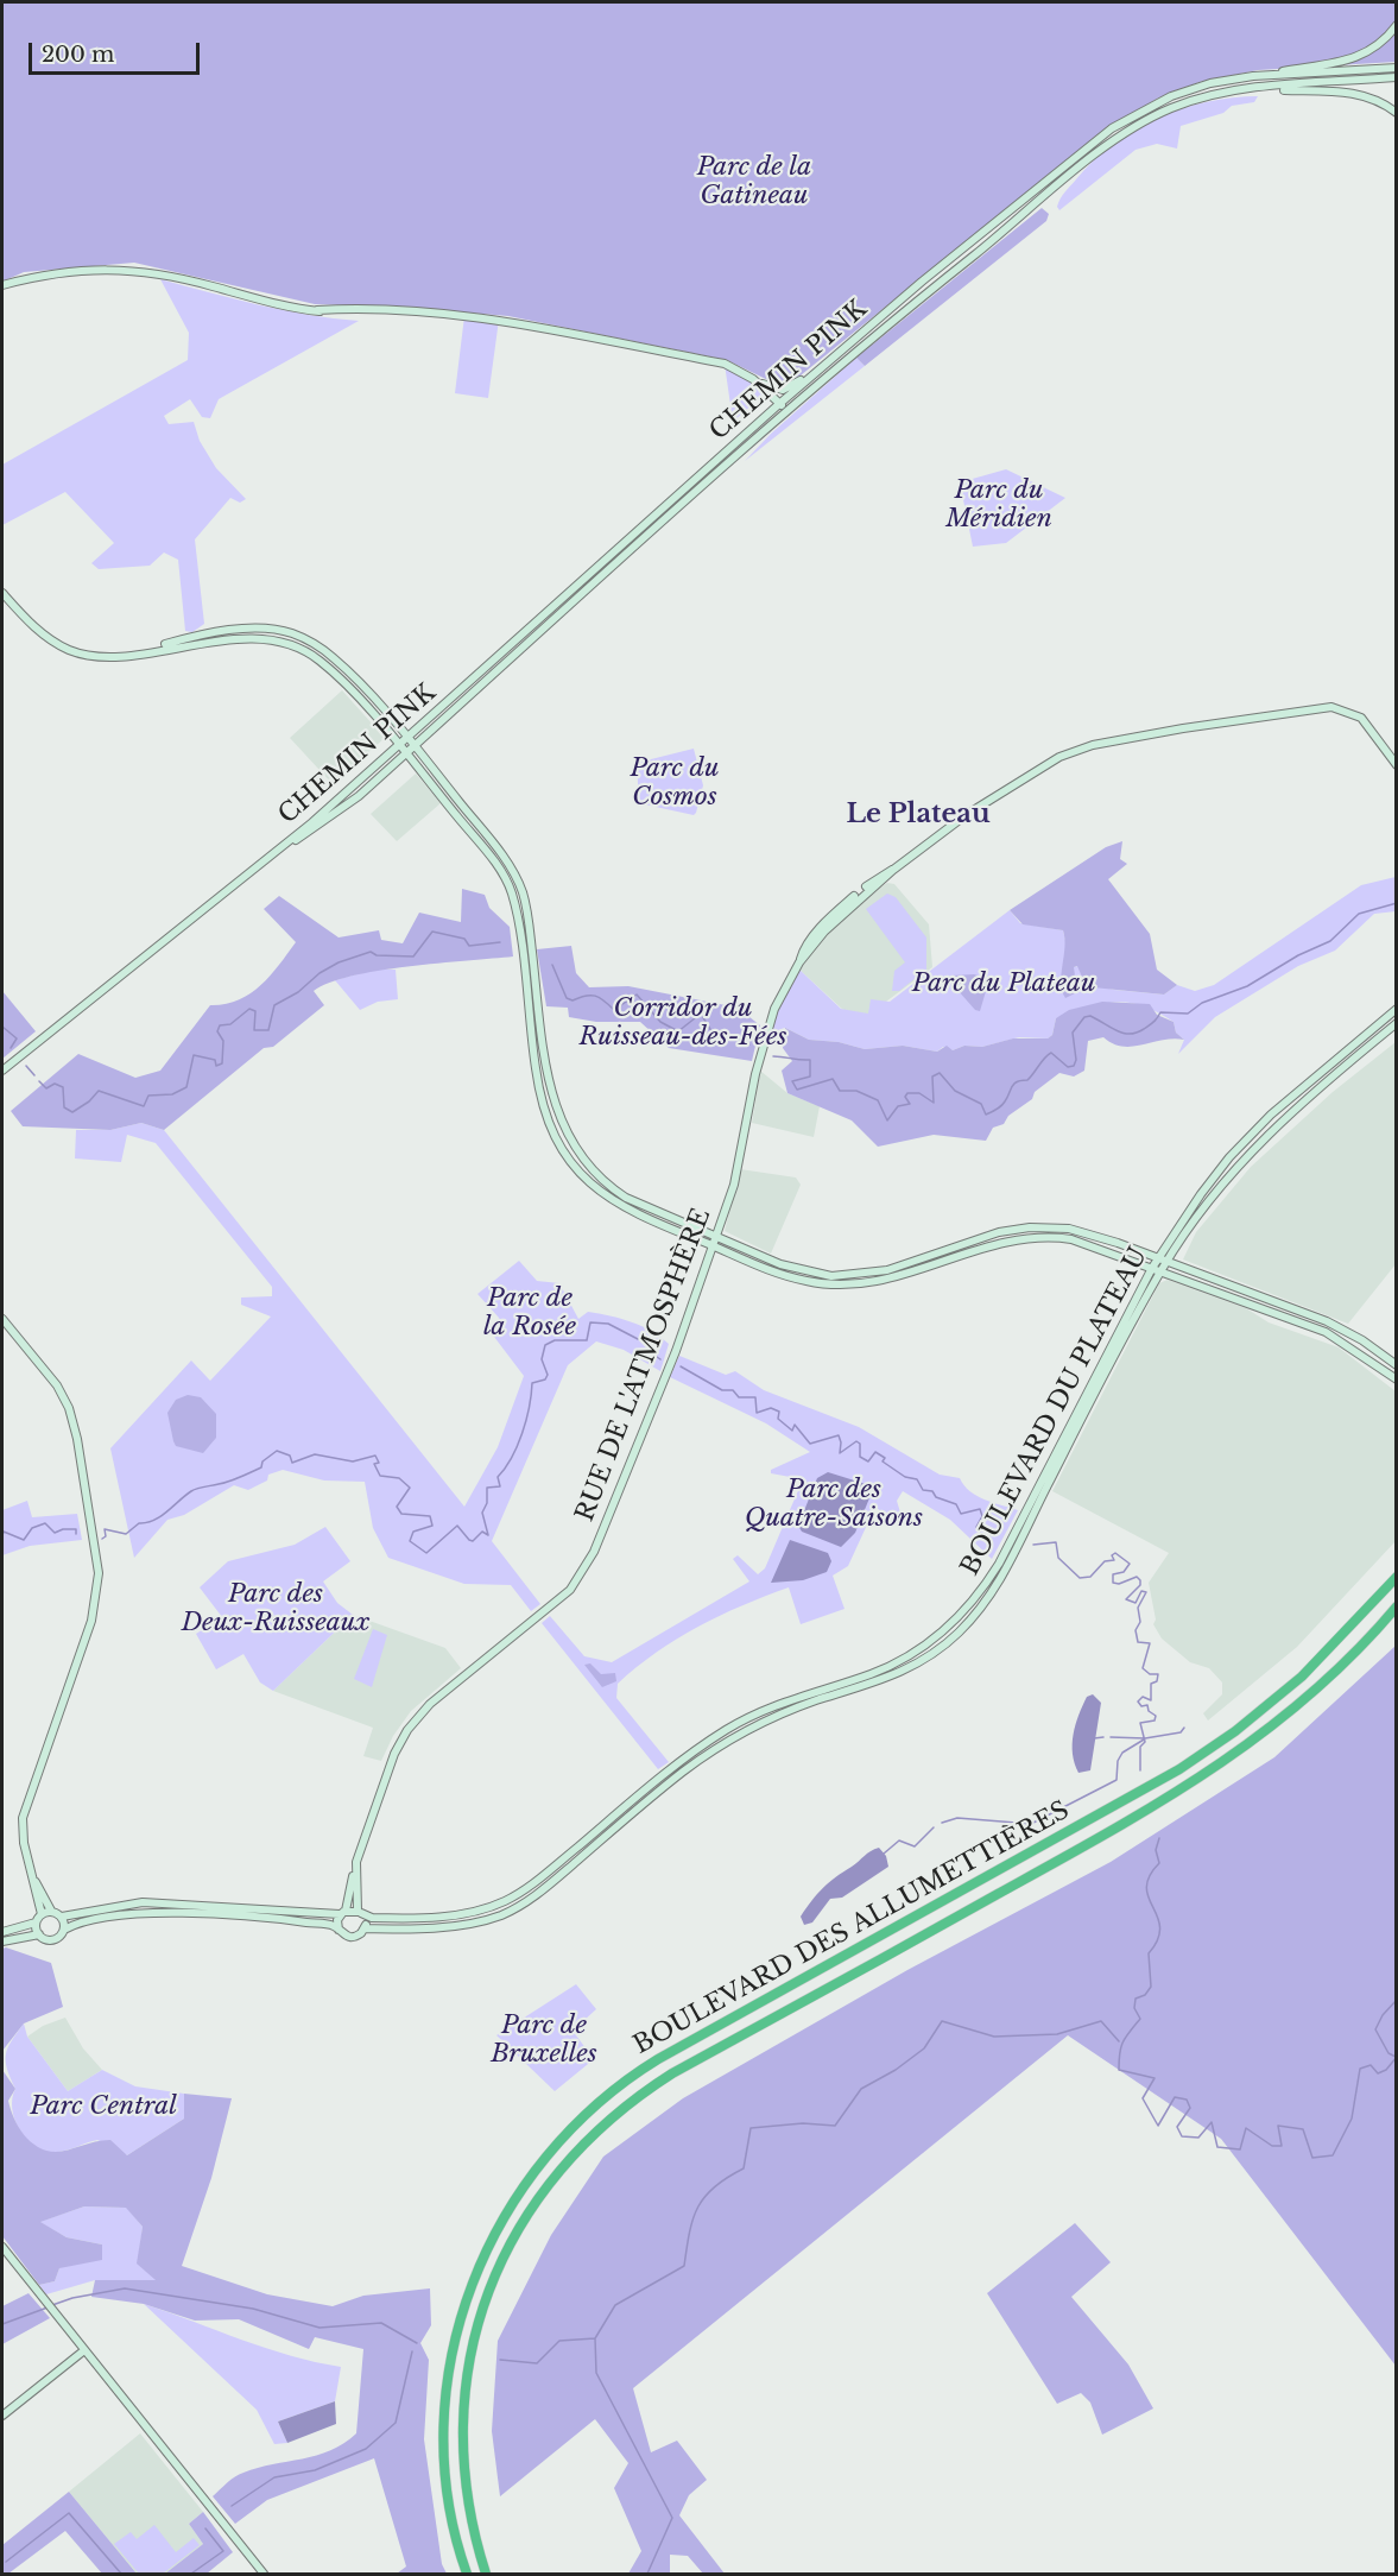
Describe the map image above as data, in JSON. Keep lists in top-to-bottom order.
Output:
{
  "streets": {
    "highway": ["BOULEVARD DES ALLUMETTIÈRES"],
    "main road": ["CHEMIN PINK", "RUE DE L'ATMOSPHÈRE", "BOULEVARD DU PLATEAU"]
  },
  "crossings": [
    ["RUE DE L'ATMOSPHÈRE", "BOULEVARD DU PLATEAU"]
  ],
  "districts": ["Le Plateau"],
  "parks": [
    "Parc de la Gatineau",
    "Parc du Méridien",
    "Parc du Cosmos",
    "Parc du Plateau",
    "Corridor du Ruisseau-des-Fées",
    "Parc de la Rosée",
    "Parc des Quatre-Saisons",
    "Parc des Deux-Ruisseaux",
    "Parc de Bruxelles",
    "Parc Central"
  ],
  "scale_bar": "200 m"
}
